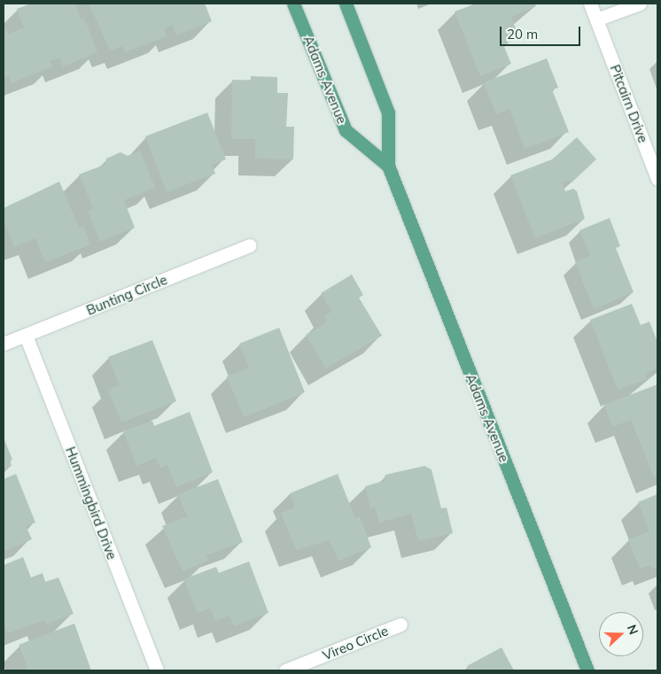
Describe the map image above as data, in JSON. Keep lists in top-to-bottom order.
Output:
{
  "streets": {
    "main road": ["Adams Avenue"],
    "street": [
      "Pitcairn Drive",
      "Bunting Circle",
      "Hummingbird Drive",
      "Vireo Circle"
    ]
  },
  "crossings": [
    ["Bunting Circle", "Hummingbird Drive"]
  ],
  "scale_bar": "20 m",
  "north": "right"
}
